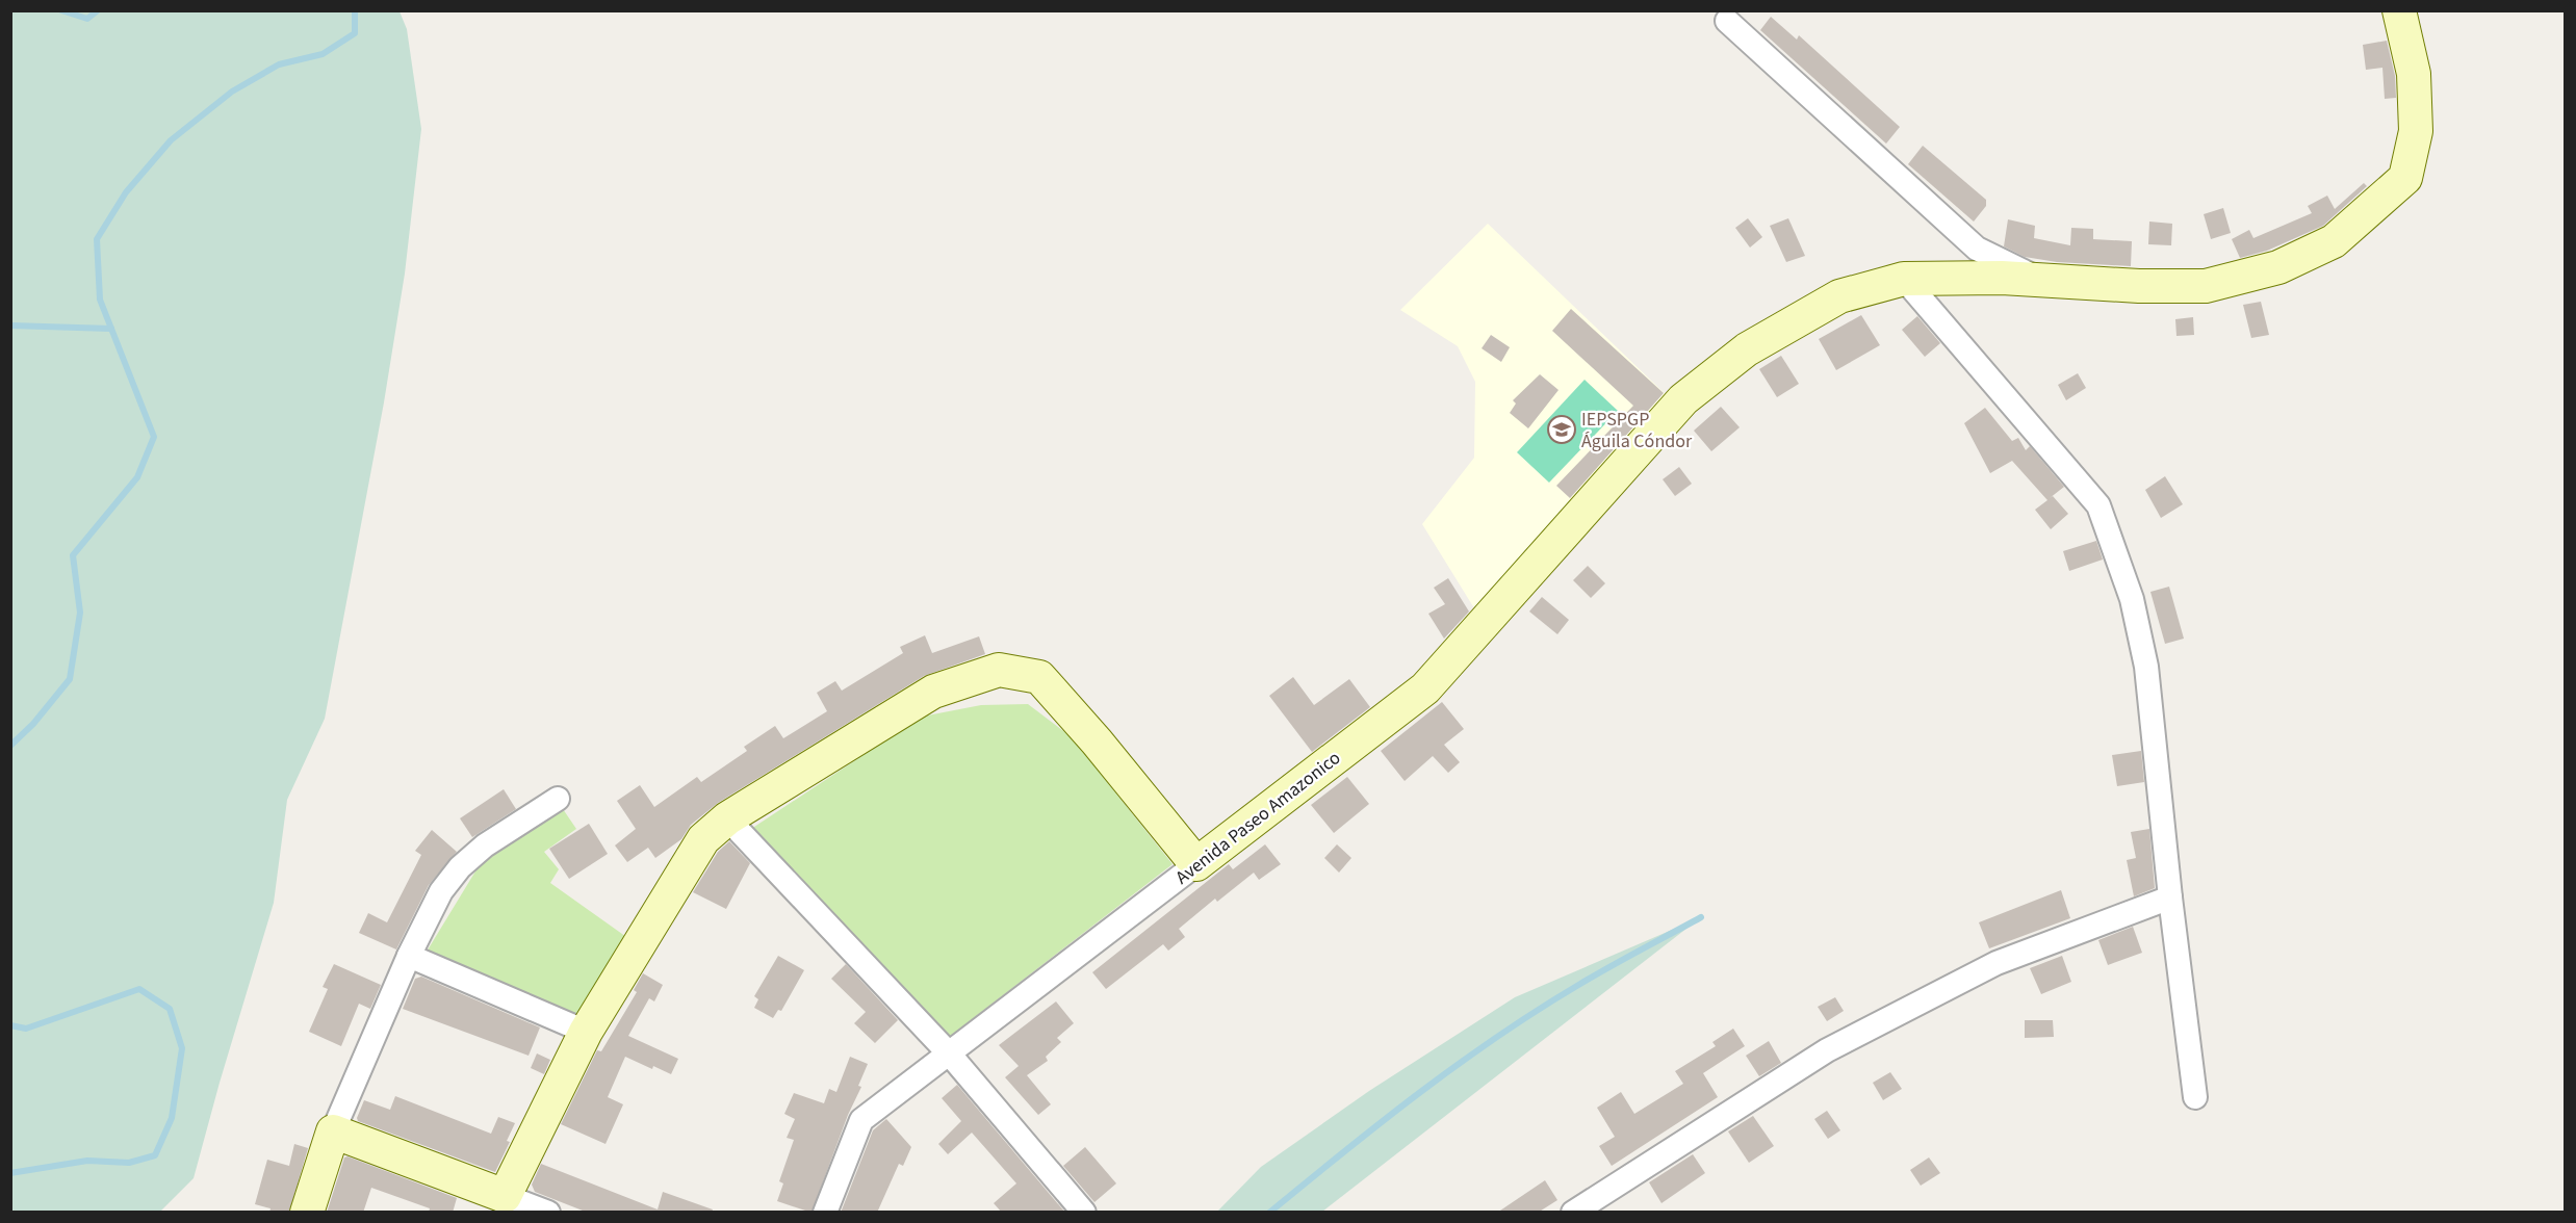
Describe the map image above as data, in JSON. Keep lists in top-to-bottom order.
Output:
{
  "streets": {
    "street": ["Avenida Paseo Amazonico"]
  },
  "places": {
    "school or university": ["IEPSPGP Águila Cóndor"]
  }
}
